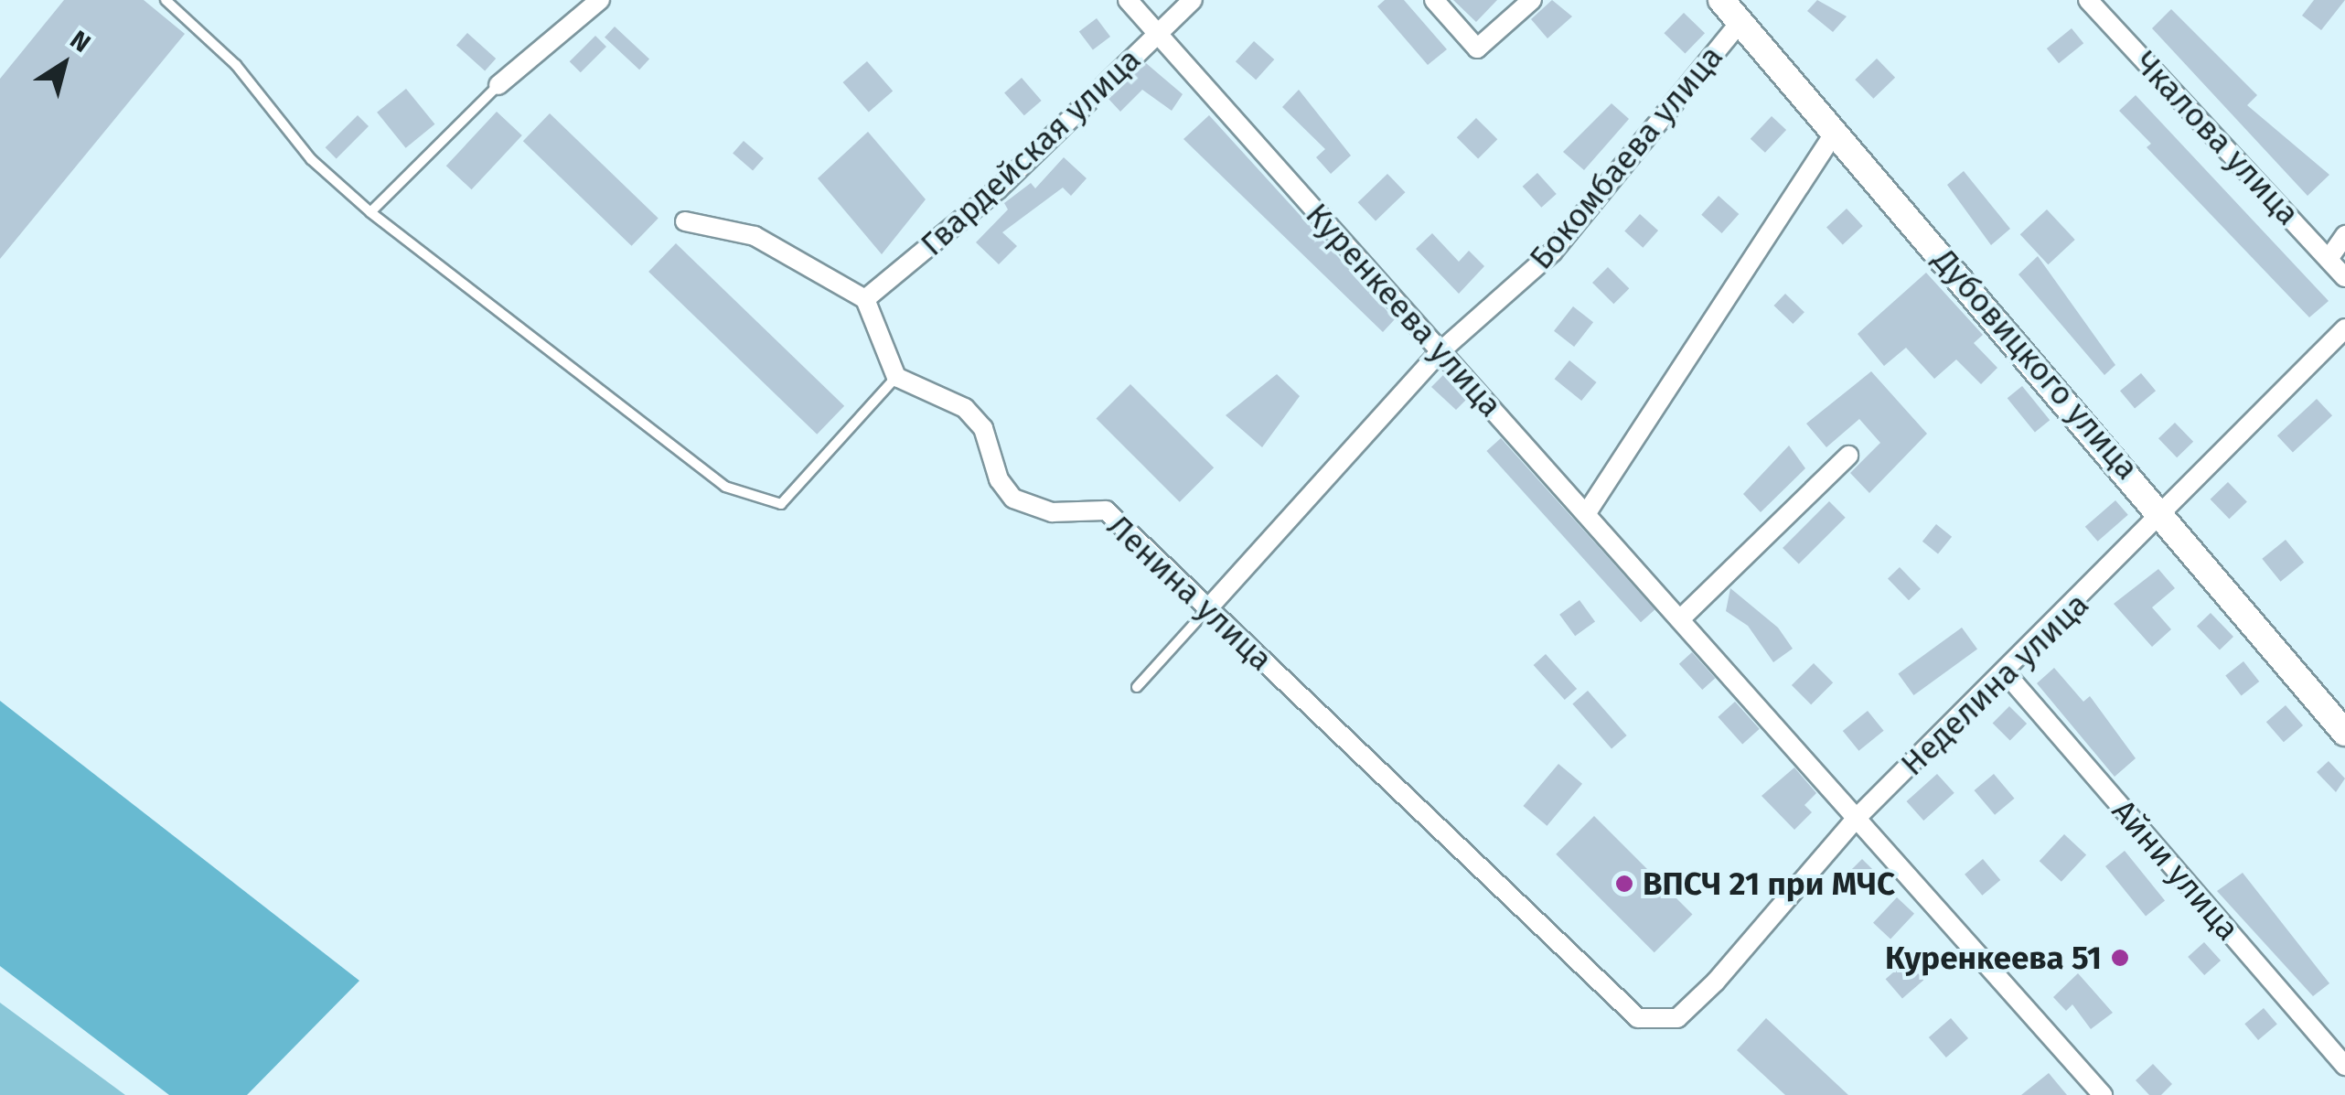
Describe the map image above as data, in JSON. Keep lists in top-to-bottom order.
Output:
{
  "streets": {
    "street": [
      "Чкалова улица",
      "Гвардейская улица",
      "Бокомбаева улица",
      "Куренкеева улица",
      "Дубовицкого улица",
      "Ленина улица",
      "Неделина улица",
      "Айни улица"
    ]
  },
  "crossings": [
    ["Гвардейская улица", "Куренкеева улица"],
    ["Бокомбаева улица", "Куренкеева улица"],
    ["Бокомбаева улица", "Дубовицкого улица"],
    ["Бокомбаева улица", "Ленина улица"],
    ["Куренкеева улица", "Неделина улица"],
    ["Дубовицкого улица", "Неделина улица"],
    ["Ленина улица", "Неделина улица"],
    ["Неделина улица", "Айни улица"]
  ],
  "places": ["ВПСЧ 21 при МЧС", "Куренкеева 51"],
  "north": "top right"
}
